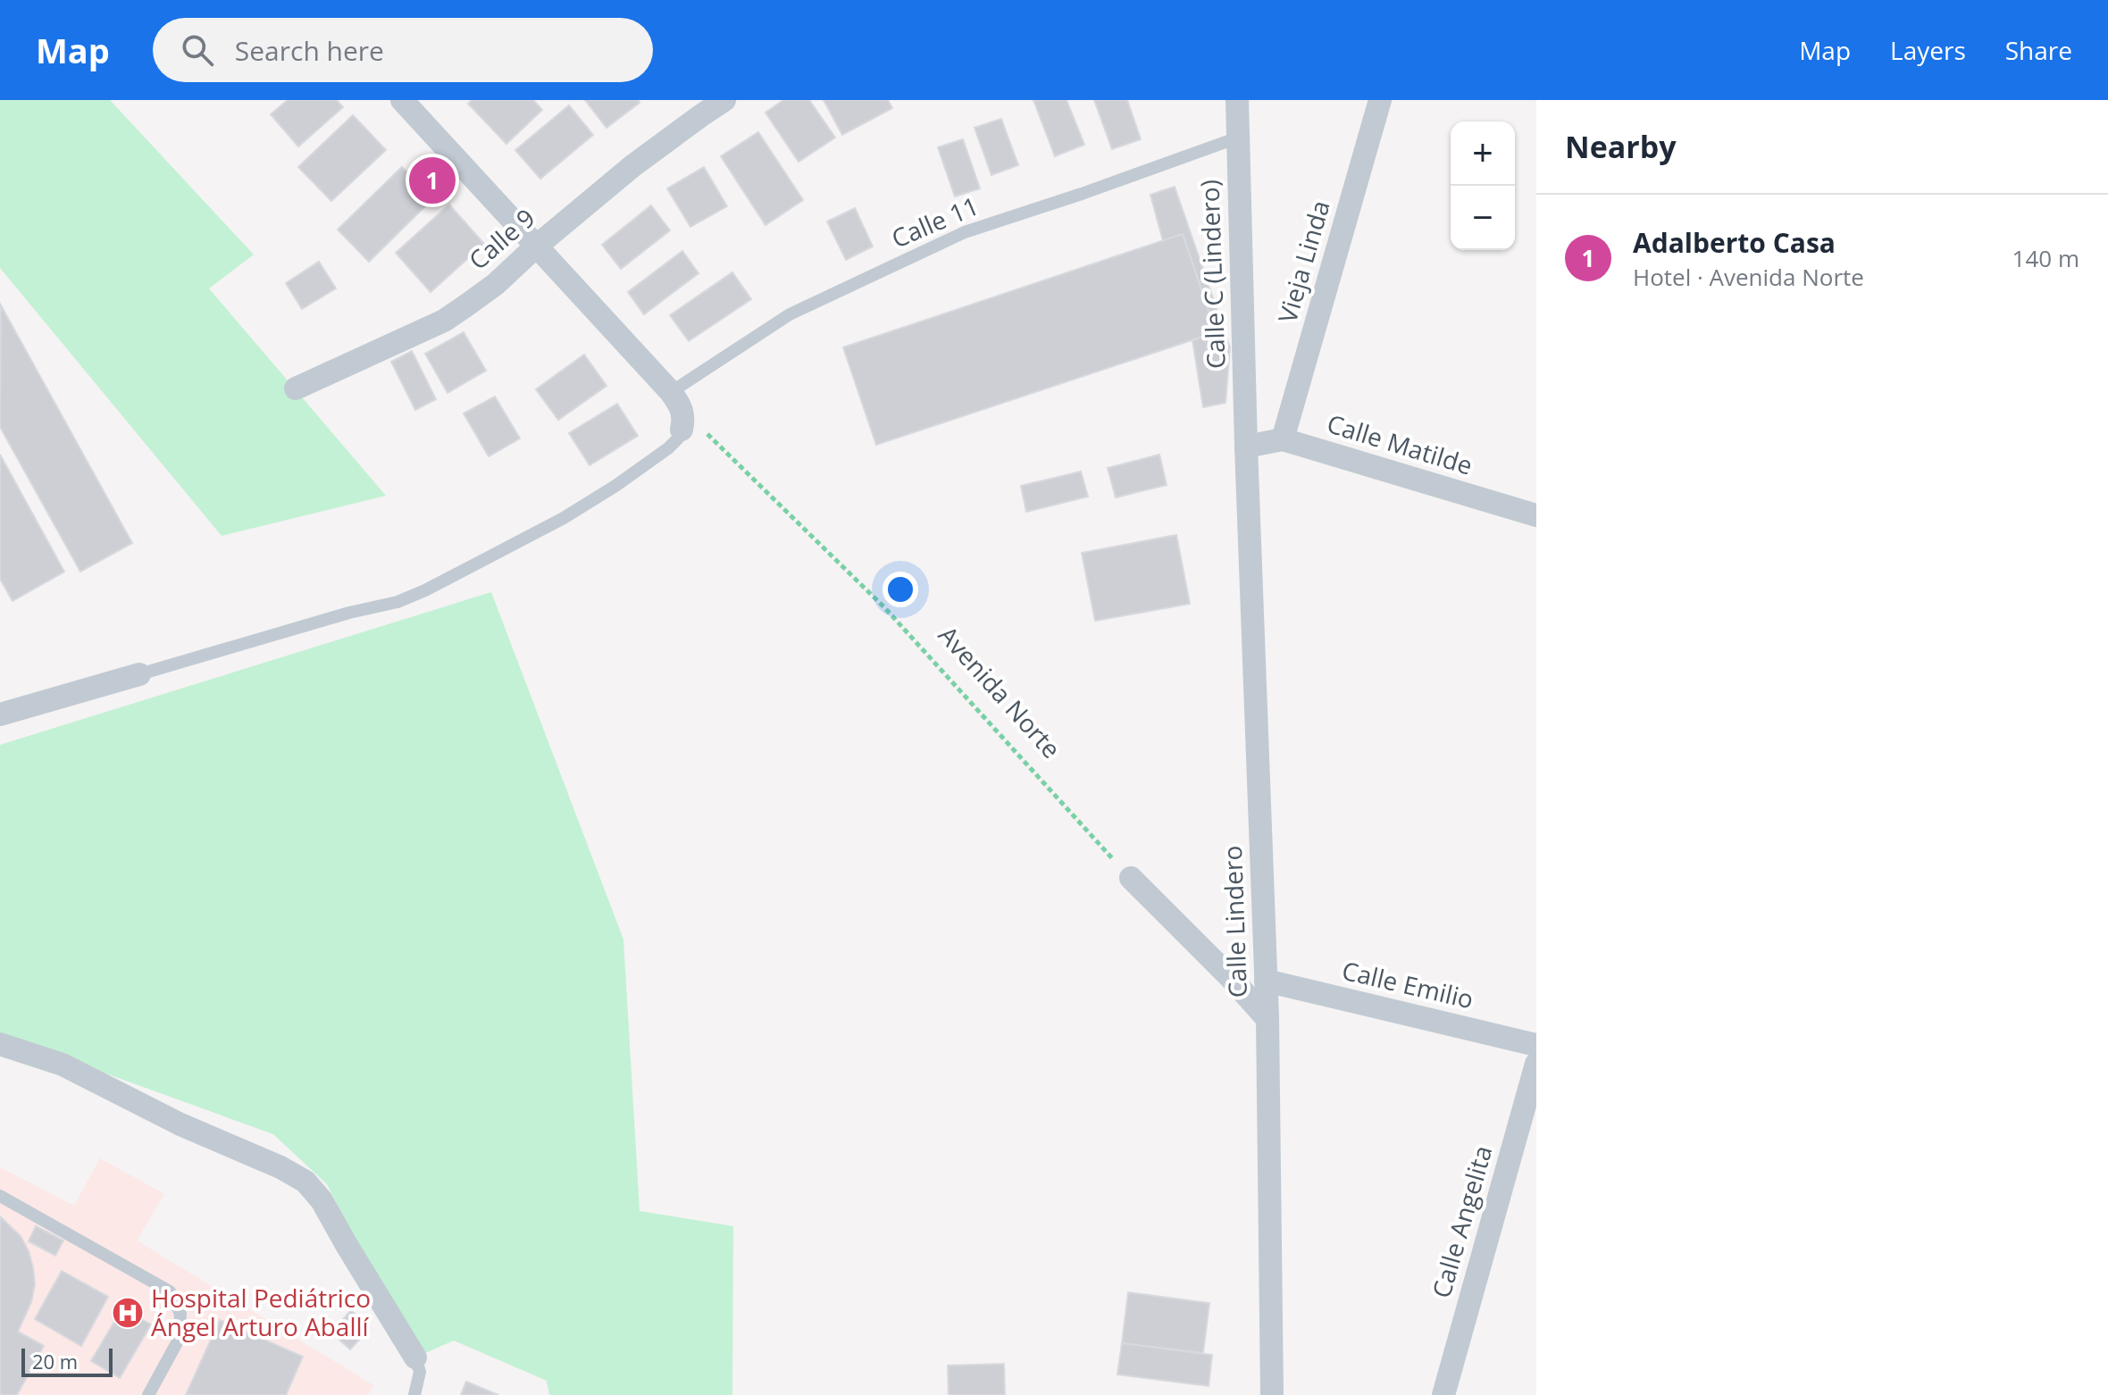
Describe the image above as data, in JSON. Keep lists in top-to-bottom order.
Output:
{
  "streets": {
    "street": [
      "Calle 9",
      "Vieja Linda",
      "Calle C (Lindero)",
      "Calle Matilde",
      "Calle Lindero",
      "Calle Emilio",
      "Calle Angelita"
    ],
    "lane": ["Calle 11"],
    "path": ["Avenida Norte"]
  },
  "crossings": [
    ["Calle 11", "Calle C (Lindero)"],
    ["Calle 11", "Avenida Norte"],
    ["Vieja Linda", "Calle Matilde"],
    ["Calle C (Lindero)", "Calle Matilde"],
    ["Calle C (Lindero)", "Calle Lindero"],
    ["Calle Matilde", "Calle Lindero"],
    ["Calle Lindero", "Calle Emilio"]
  ],
  "places": {
    "hospital": ["Hospital Pediátrico Ángel Arturo Aballí"]
  },
  "scale_bar": "20 m",
  "page": {
    "header": "Map",
    "search": "Search here",
    "nav": ["Map", "Layers", "Share"],
    "heading": "Nearby",
    "map_buttons": ["+", "−"],
    "pins": "1",
    "list": [
      {
        "mark": "1",
        "name": "Adalberto Casa",
        "note": "Hotel · Avenida Norte",
        "value": "140 m"
      }
    ],
    "scale": "20 m"
  }
}
